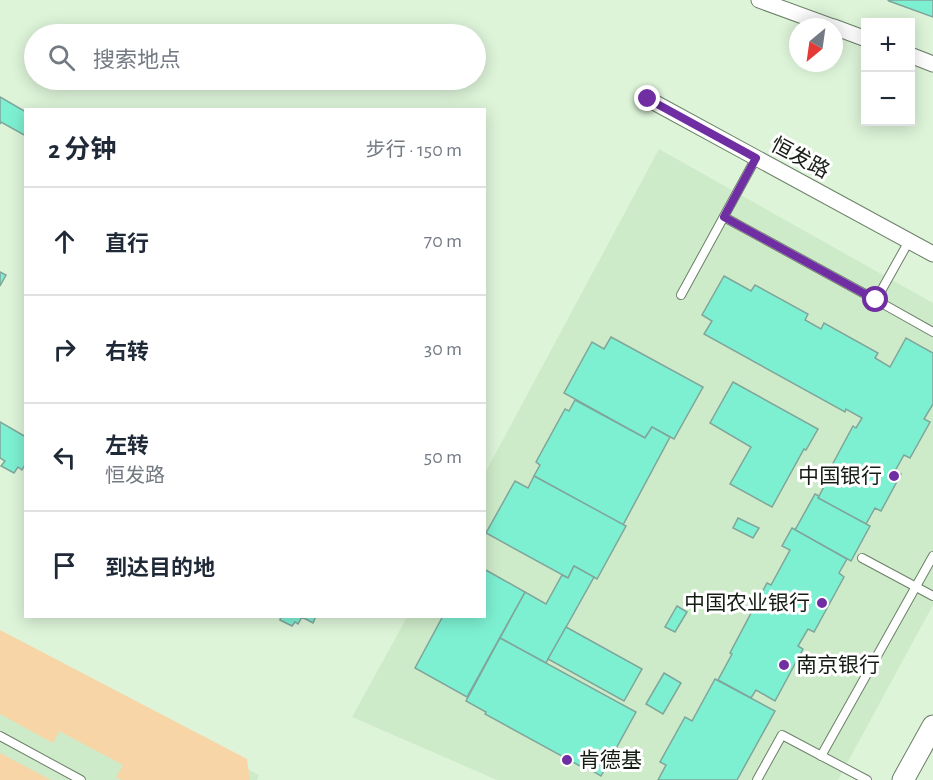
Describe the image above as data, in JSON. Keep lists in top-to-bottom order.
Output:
{
  "streets": {
    "street": ["恒发路"]
  },
  "places": [
    "中国银行",
    "中国农业银行",
    "南京银行",
    "肯德基"
  ],
  "north": "bottom left",
  "page": {
    "map_buttons": ["+", "−"],
    "search": "搜索地点",
    "heading": ["2 分钟", "步行 · 150 m"],
    "list": [
      ["直行", "70 m"],
      ["右转", "30 m"],
      ["左转", "恒发路", "50 m"],
      "到达目的地"
    ]
  }
}
